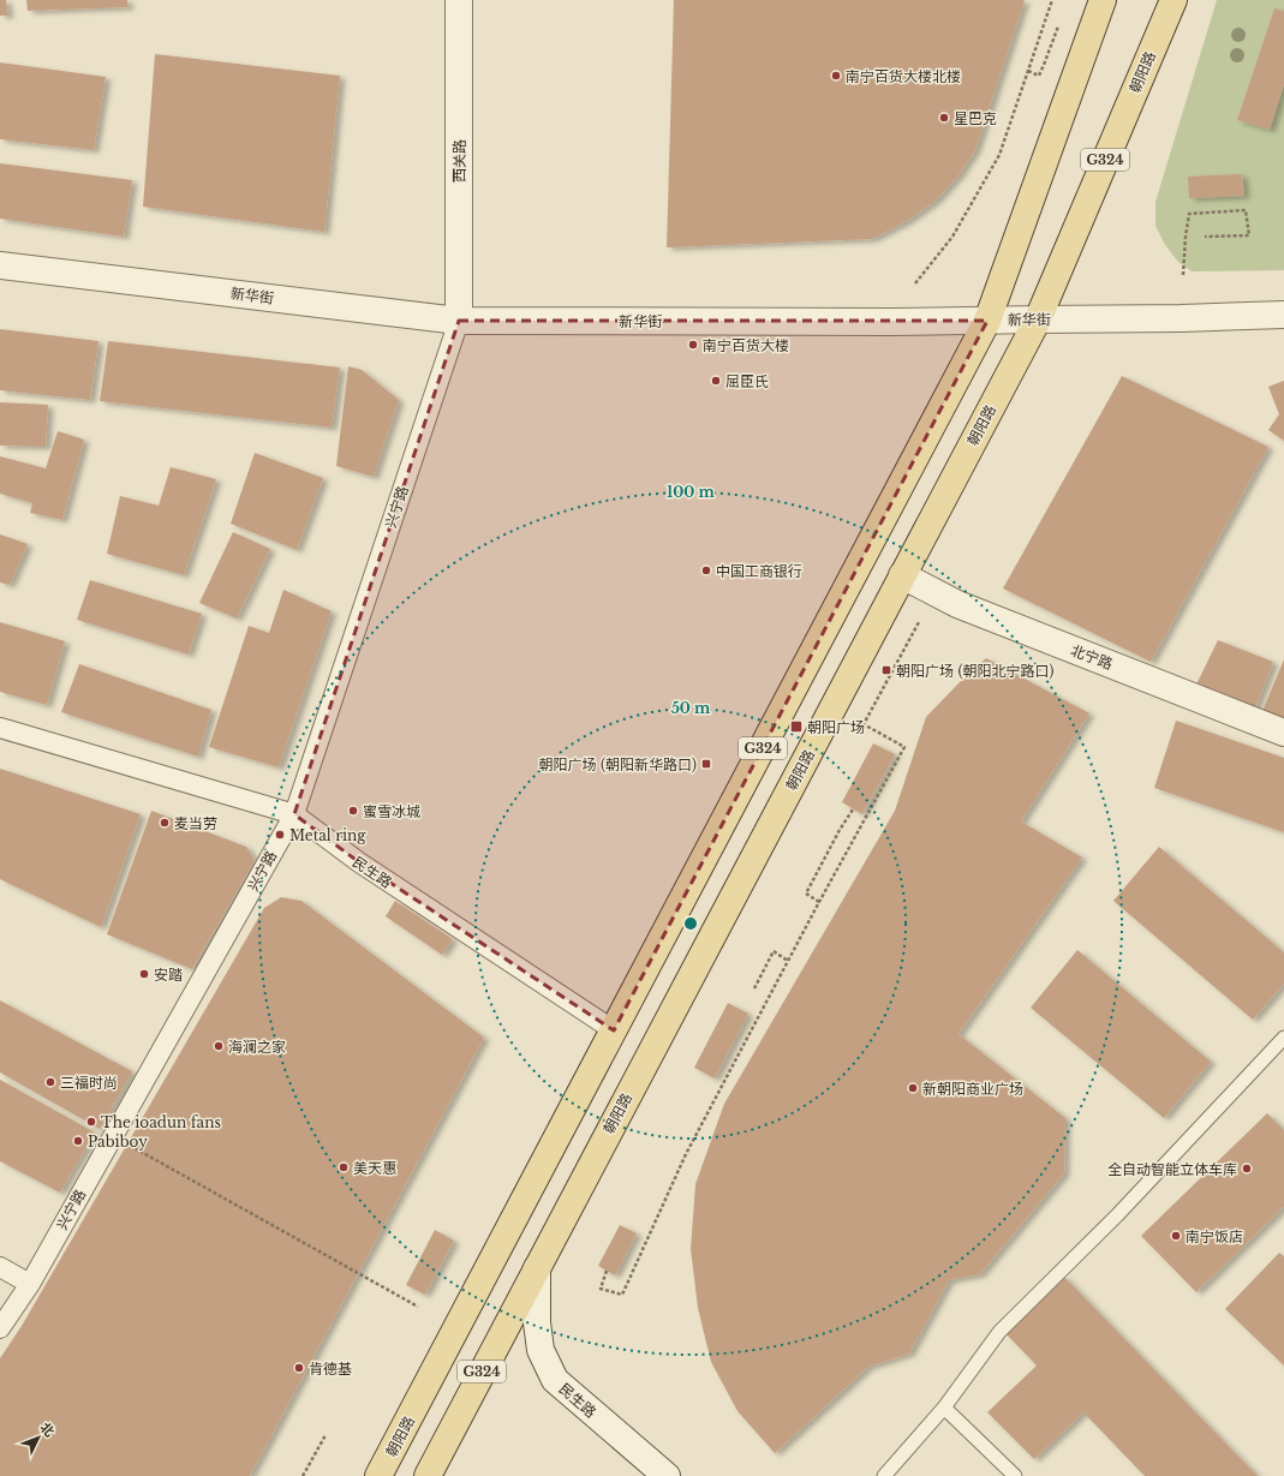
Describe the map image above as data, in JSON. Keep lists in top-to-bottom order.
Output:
{
  "streets": {
    "main road": ["朝阳路", "G324"],
    "street": [
      "西关路",
      "新华街",
      "兴宁路",
      "北宁路",
      "民生路"
    ]
  },
  "crossings": [
    ["朝阳路", "新华街"],
    ["朝阳路", "北宁路"],
    ["朝阳路", "民生路"],
    ["西关路", "新华街"],
    ["西关路", "兴宁路"],
    ["新华街", "兴宁路"],
    ["兴宁路", "民生路"]
  ],
  "places": {
    "other": [
      "南宁百货大楼北楼",
      "星巴克",
      "南宁百货大楼",
      "屈臣氏",
      "中国工商银行",
      "蜜雪冰城",
      "麦当劳",
      "Metal ring",
      "安踏",
      "海澜之家",
      "三福时尚",
      "新朝阳商业广场",
      "The ioadun fans",
      "Pabiboy",
      "美天惠",
      "全自动智能立体车库",
      "南宁饭店",
      "肯德基"
    ],
    "transit": ["朝阳广场 (朝阳北宁路口)", "朝阳广场", "朝阳广场 (朝阳新华路口)"]
  },
  "north": "top right",
  "rings": ["100 m", "50 m"]
}
